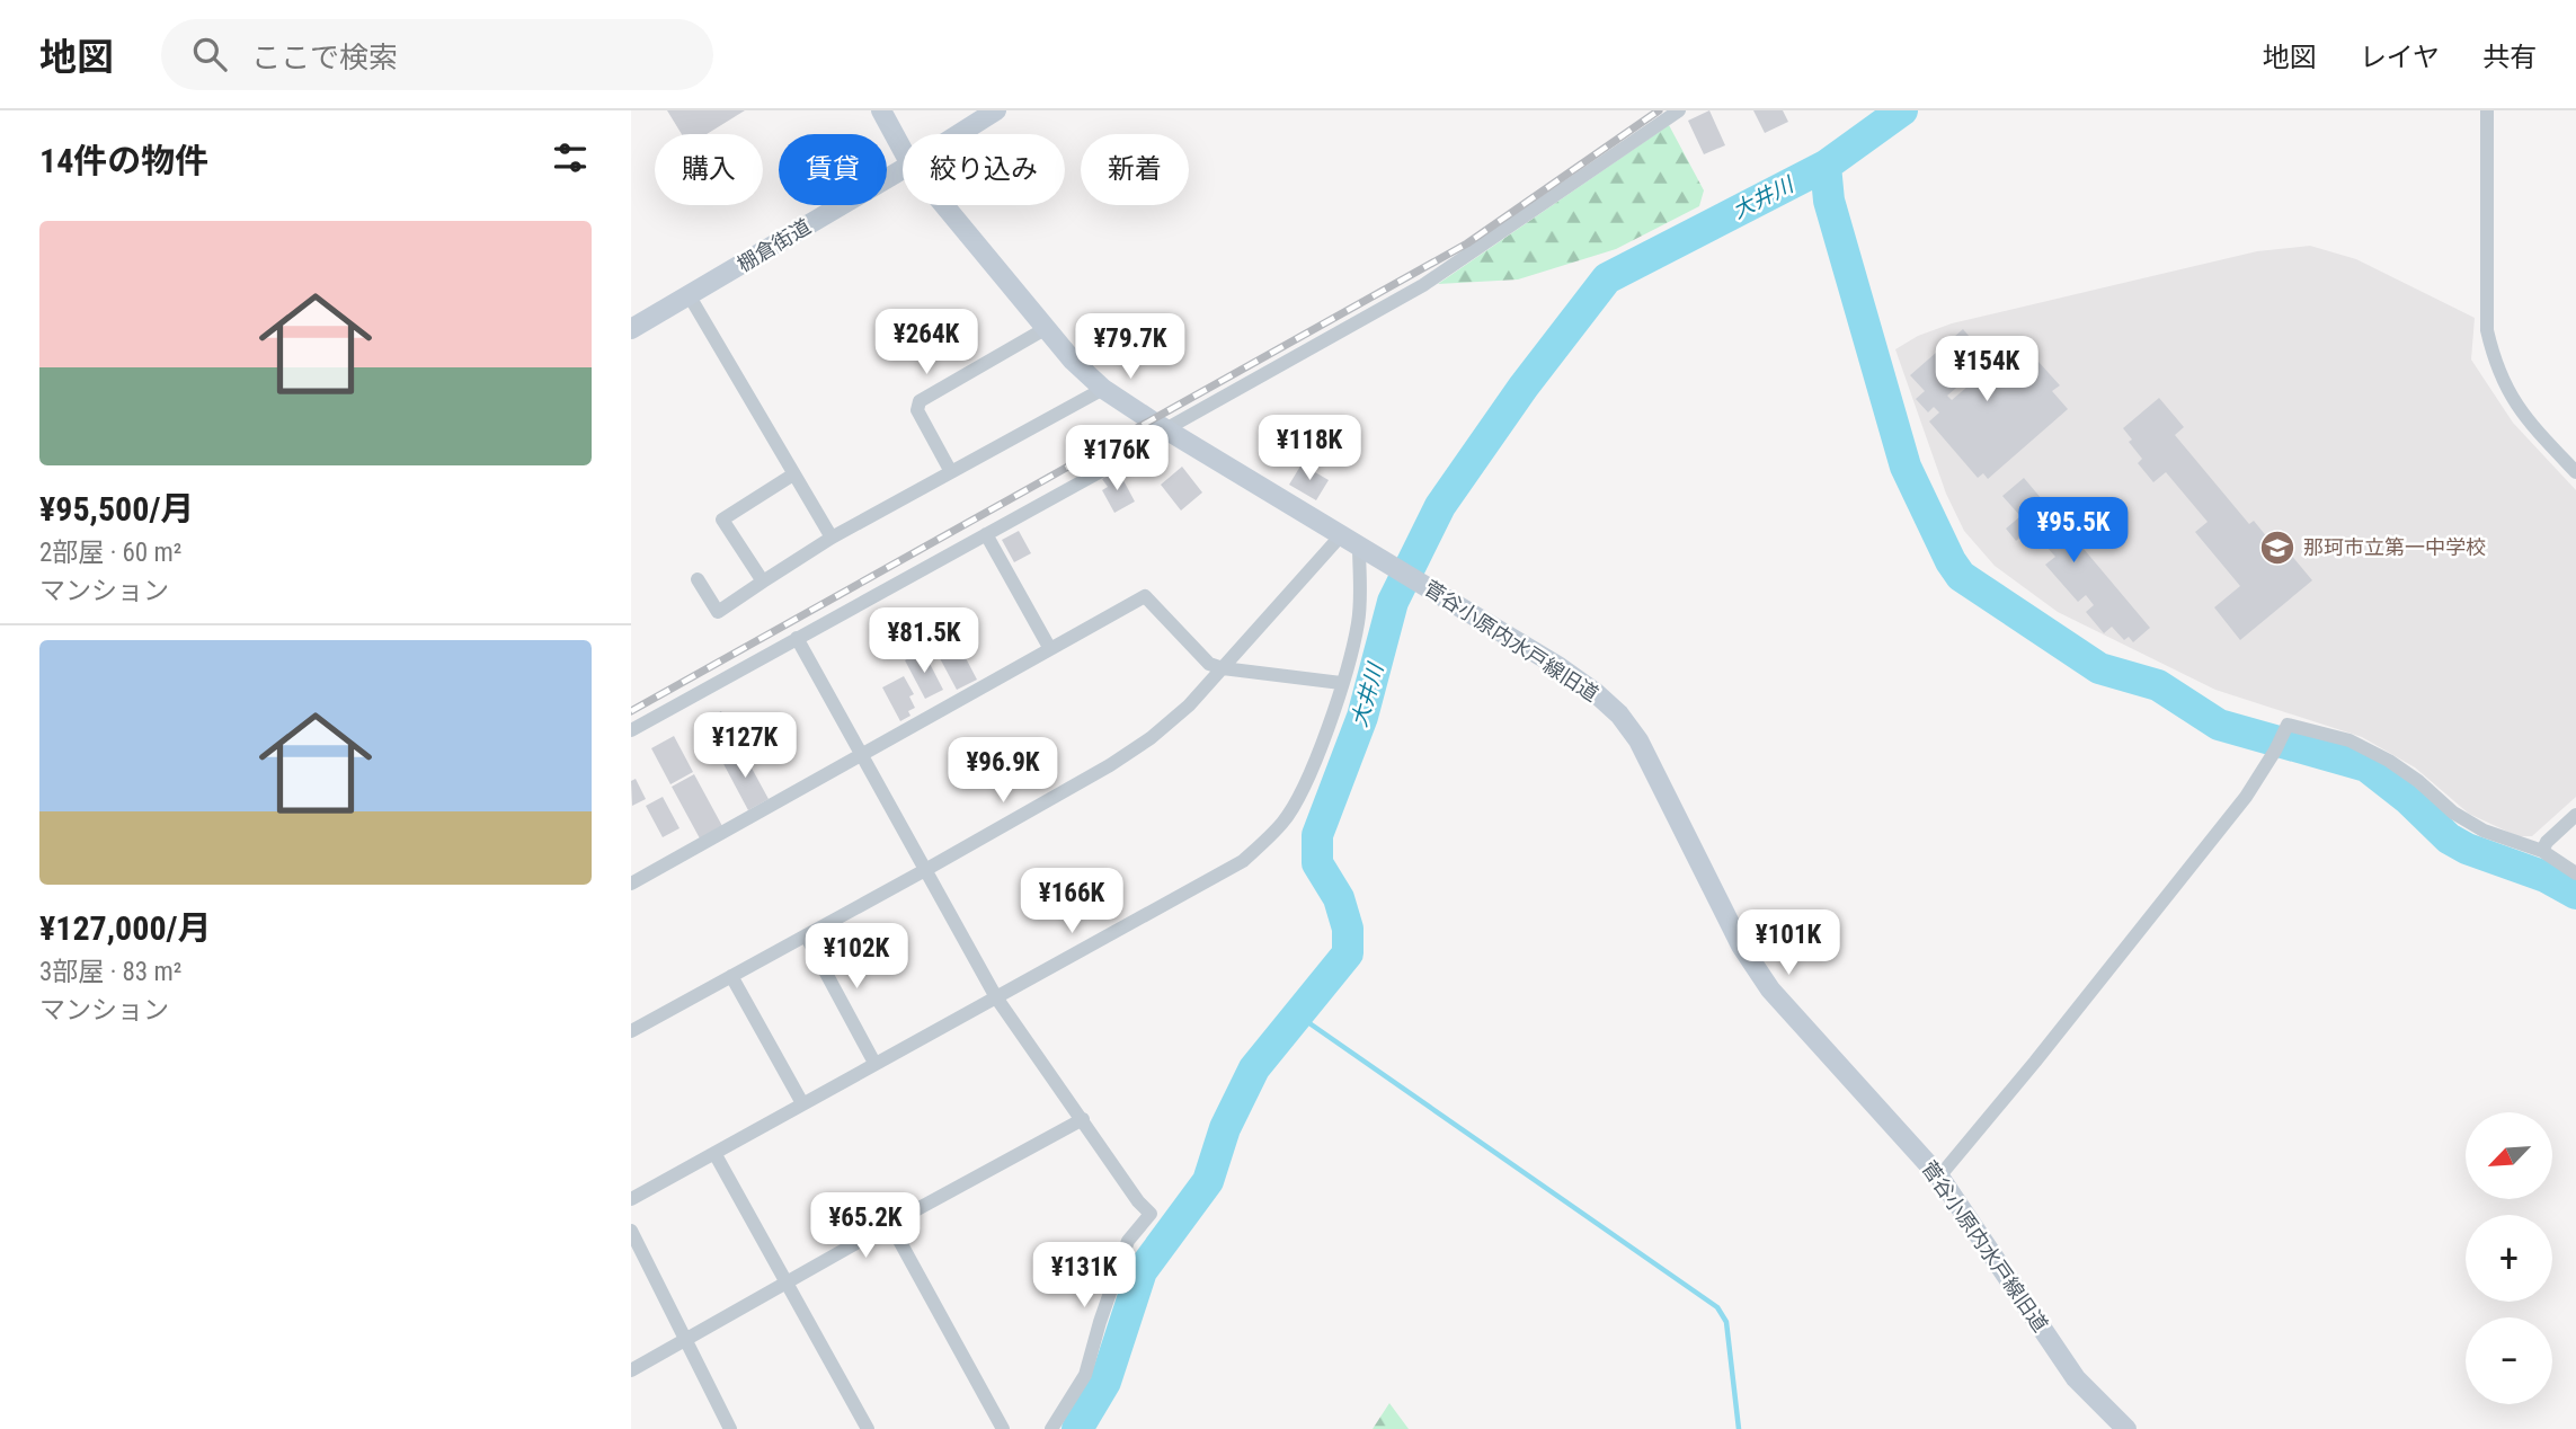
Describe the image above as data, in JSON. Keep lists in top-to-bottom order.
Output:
{
  "streets": {
    "street": ["棚倉街道", "菅谷小原内水戸線旧道"]
  },
  "water": ["大井川"],
  "places": {
    "school or university": ["那珂市立第一中学校"]
  },
  "north": "bottom left",
  "page": {
    "header": "地図",
    "search": "ここで検索",
    "nav": ["地図", "レイヤ", "共有"],
    "heading": "14件の物件",
    "chip": [
      "購入",
      "賃貸",
      "絞り込み",
      "新着"
    ],
    "list": [
      {
        "name": "¥95,500/月",
        "note": "2部屋 · 60 m² · マンション"
      },
      {
        "name": "¥127,000/月",
        "note": "3部屋 · 83 m² · マンション"
      }
    ],
    "price": [
      "¥264K",
      "¥79.7K",
      "¥154K",
      "¥118K",
      "¥176K",
      "¥95.5K",
      "¥81.5K",
      "¥127K",
      "¥96.9K",
      "¥166K",
      "¥101K",
      "¥102K",
      "¥65.2K",
      "¥131K"
    ],
    "map_buttons": ["+", "−"]
  }
}
